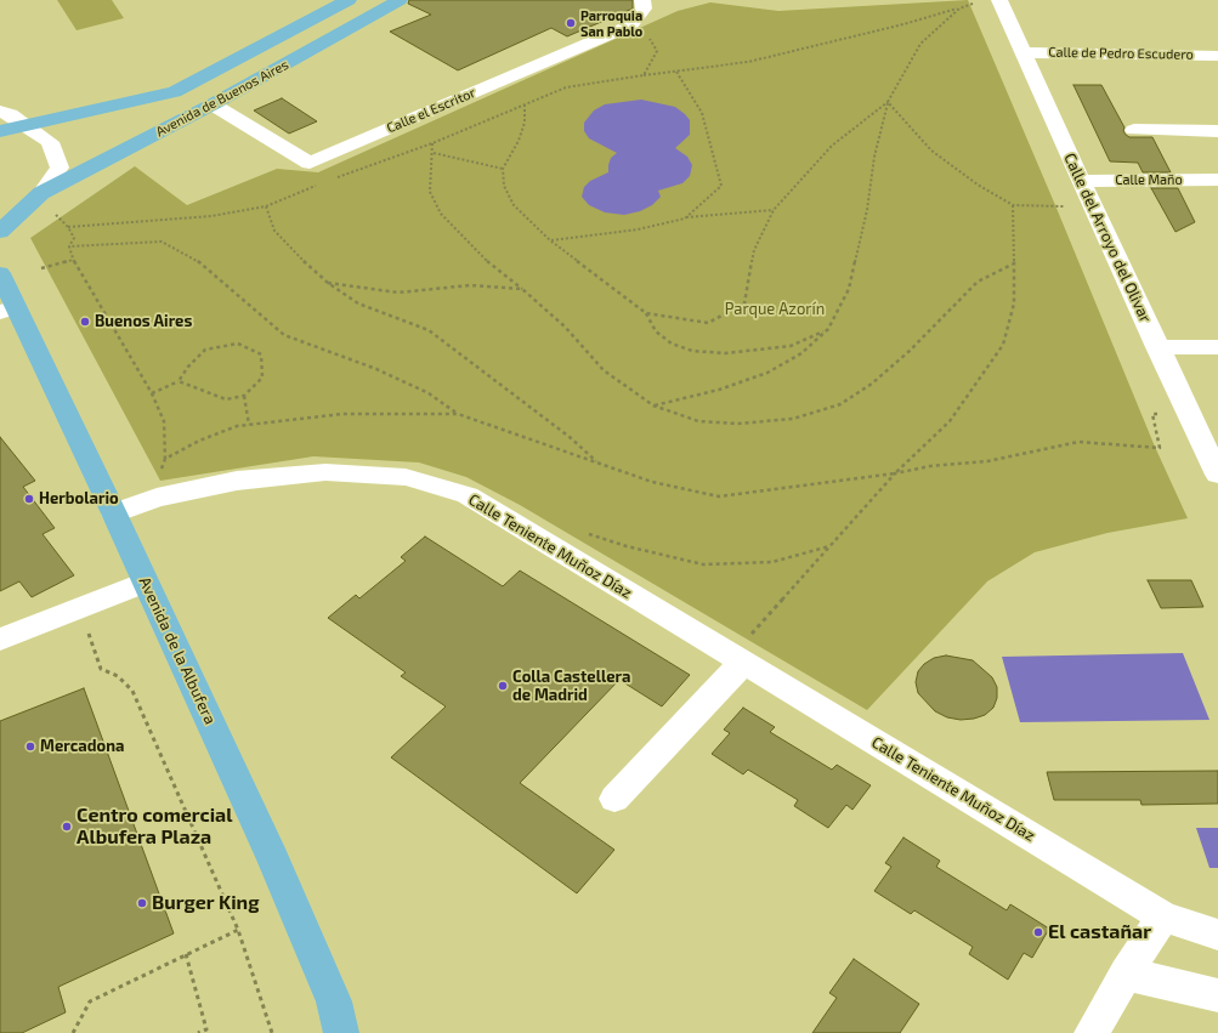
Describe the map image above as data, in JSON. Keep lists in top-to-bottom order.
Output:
{
  "streets": {
    "main road": ["Avenida de Buenos Aires", "Avenida de la Albufera"],
    "street": [
      "Calle de Pedro Escudero",
      "Calle el Escritor",
      "Calle Maño",
      "Calle del Arroyo del Olivar",
      "Calle Teniente Muñoz Díaz"
    ]
  },
  "crossings": [
    ["Calle de Pedro Escudero", "Calle del Arroyo del Olivar"],
    ["Avenida de Buenos Aires", "Calle el Escritor"],
    ["Calle Maño", "Calle del Arroyo del Olivar"],
    ["Calle Teniente Muñoz Díaz", "Avenida de la Albufera"]
  ],
  "parks": ["Parque Azorín"],
  "places": [
    "Parroquia San Pablo",
    "Buenos Aires",
    "Herbolario",
    "Colla Castellera de Madrid",
    "Mercadona",
    "Centro comercial Albufera Plaza",
    "Burger King",
    "El castañar"
  ]
}
